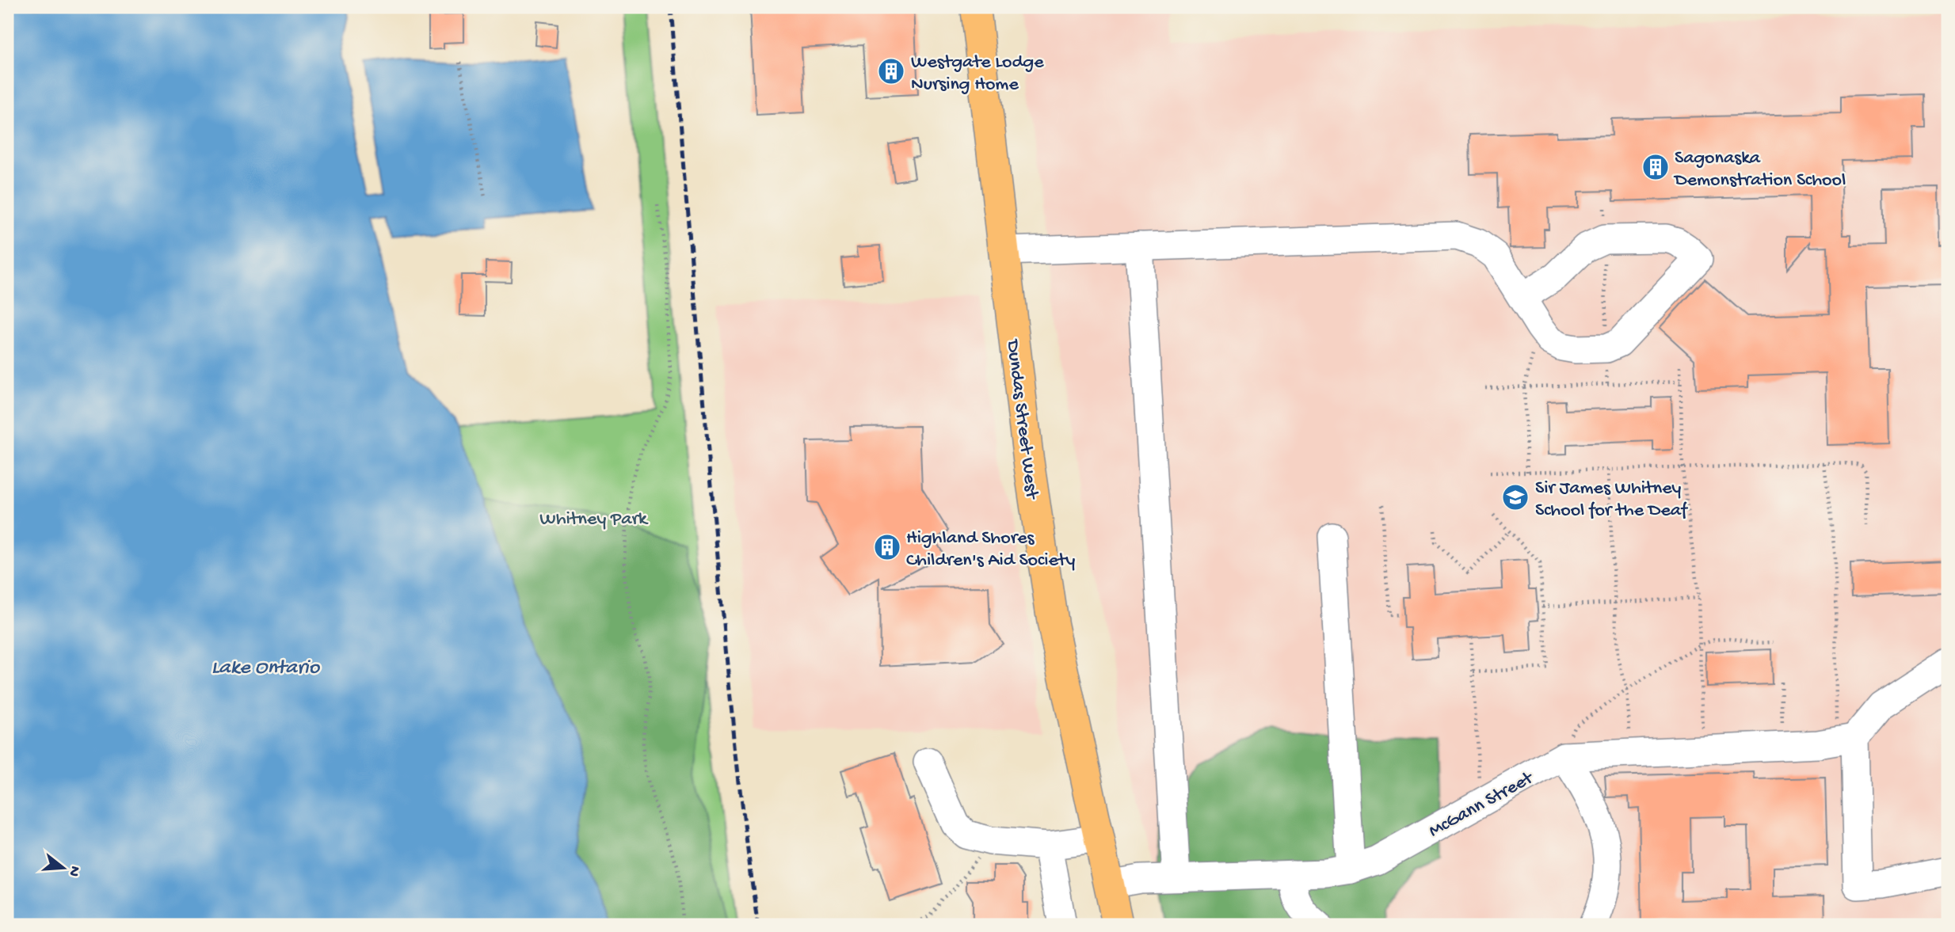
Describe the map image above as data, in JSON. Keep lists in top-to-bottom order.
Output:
{
  "streets": {
    "main road": ["Dundas Street West"],
    "lane": ["McGann Street"]
  },
  "crossings": [
    ["Dundas Street West", "McGann Street"]
  ],
  "water": ["Lake Ontario"],
  "parks": ["Whitney Park"],
  "places": {
    "building": ["Westgate Lodge Nursing Home", "Sagonaska Demonstration School", "Highland Shores Children's Aid Society"],
    "school or university": ["Sir James Whitney School for the Deaf"]
  },
  "north": "right"
}
